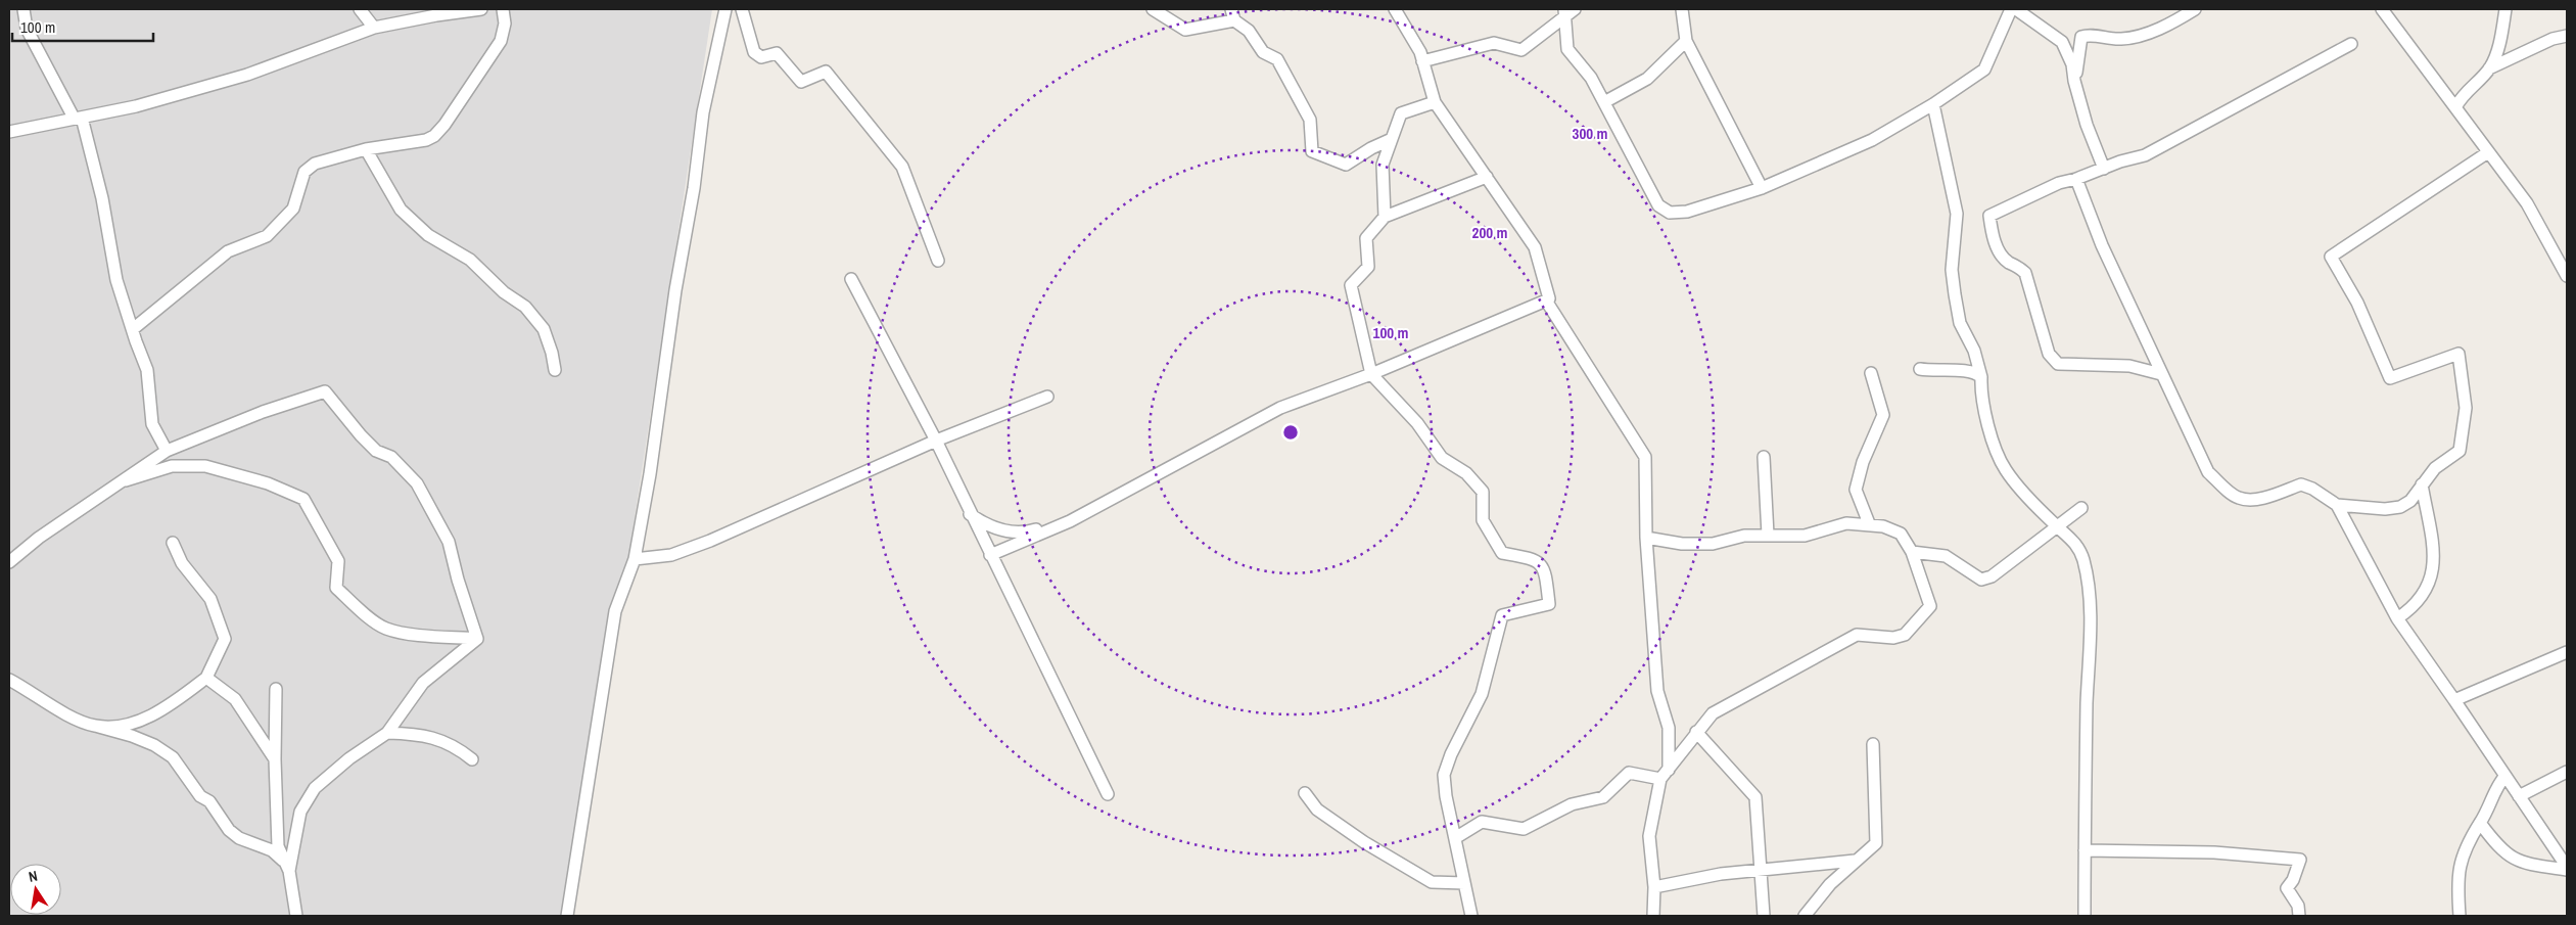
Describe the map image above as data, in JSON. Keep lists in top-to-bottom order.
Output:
{
  "scale_bar": "100 m",
  "north": "top",
  "rings": ["300 m", "200 m", "100 m"]
}
